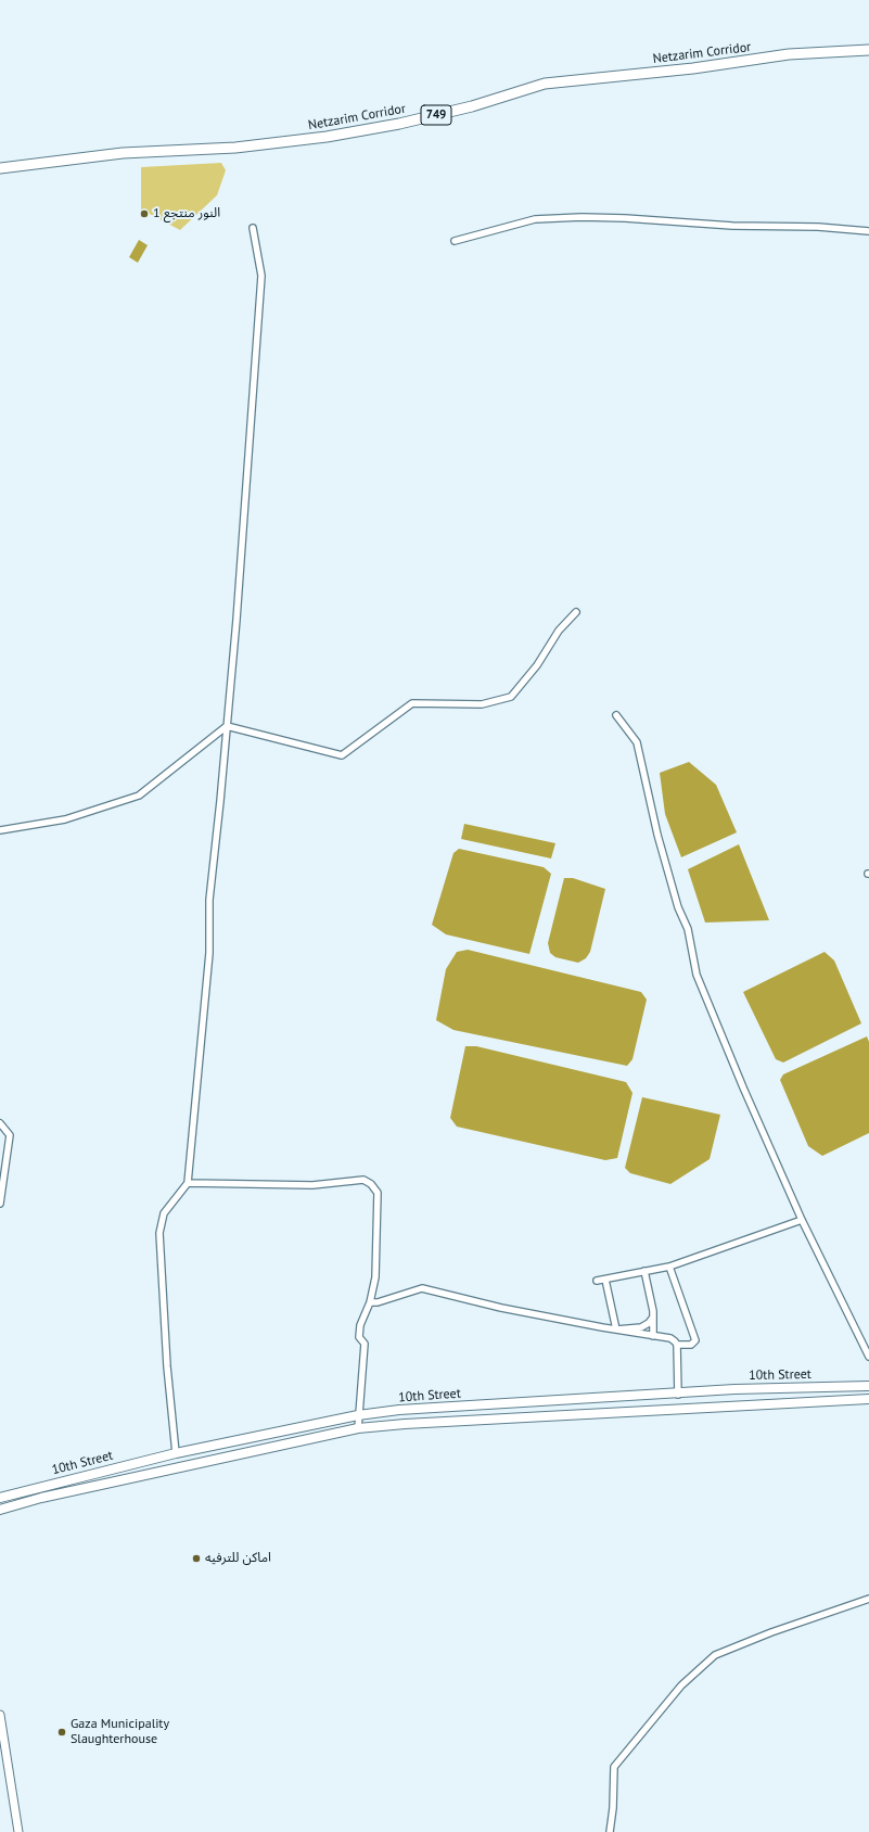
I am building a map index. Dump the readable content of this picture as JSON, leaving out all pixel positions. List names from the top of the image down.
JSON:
{
  "streets": {
    "main road": ["Netzarim Corridor", "749", "10th Street"]
  },
  "places": ["1 النور منتجع", "اماكن للترفيه", "Gaza Municipality Slaughterhouse"]
}
